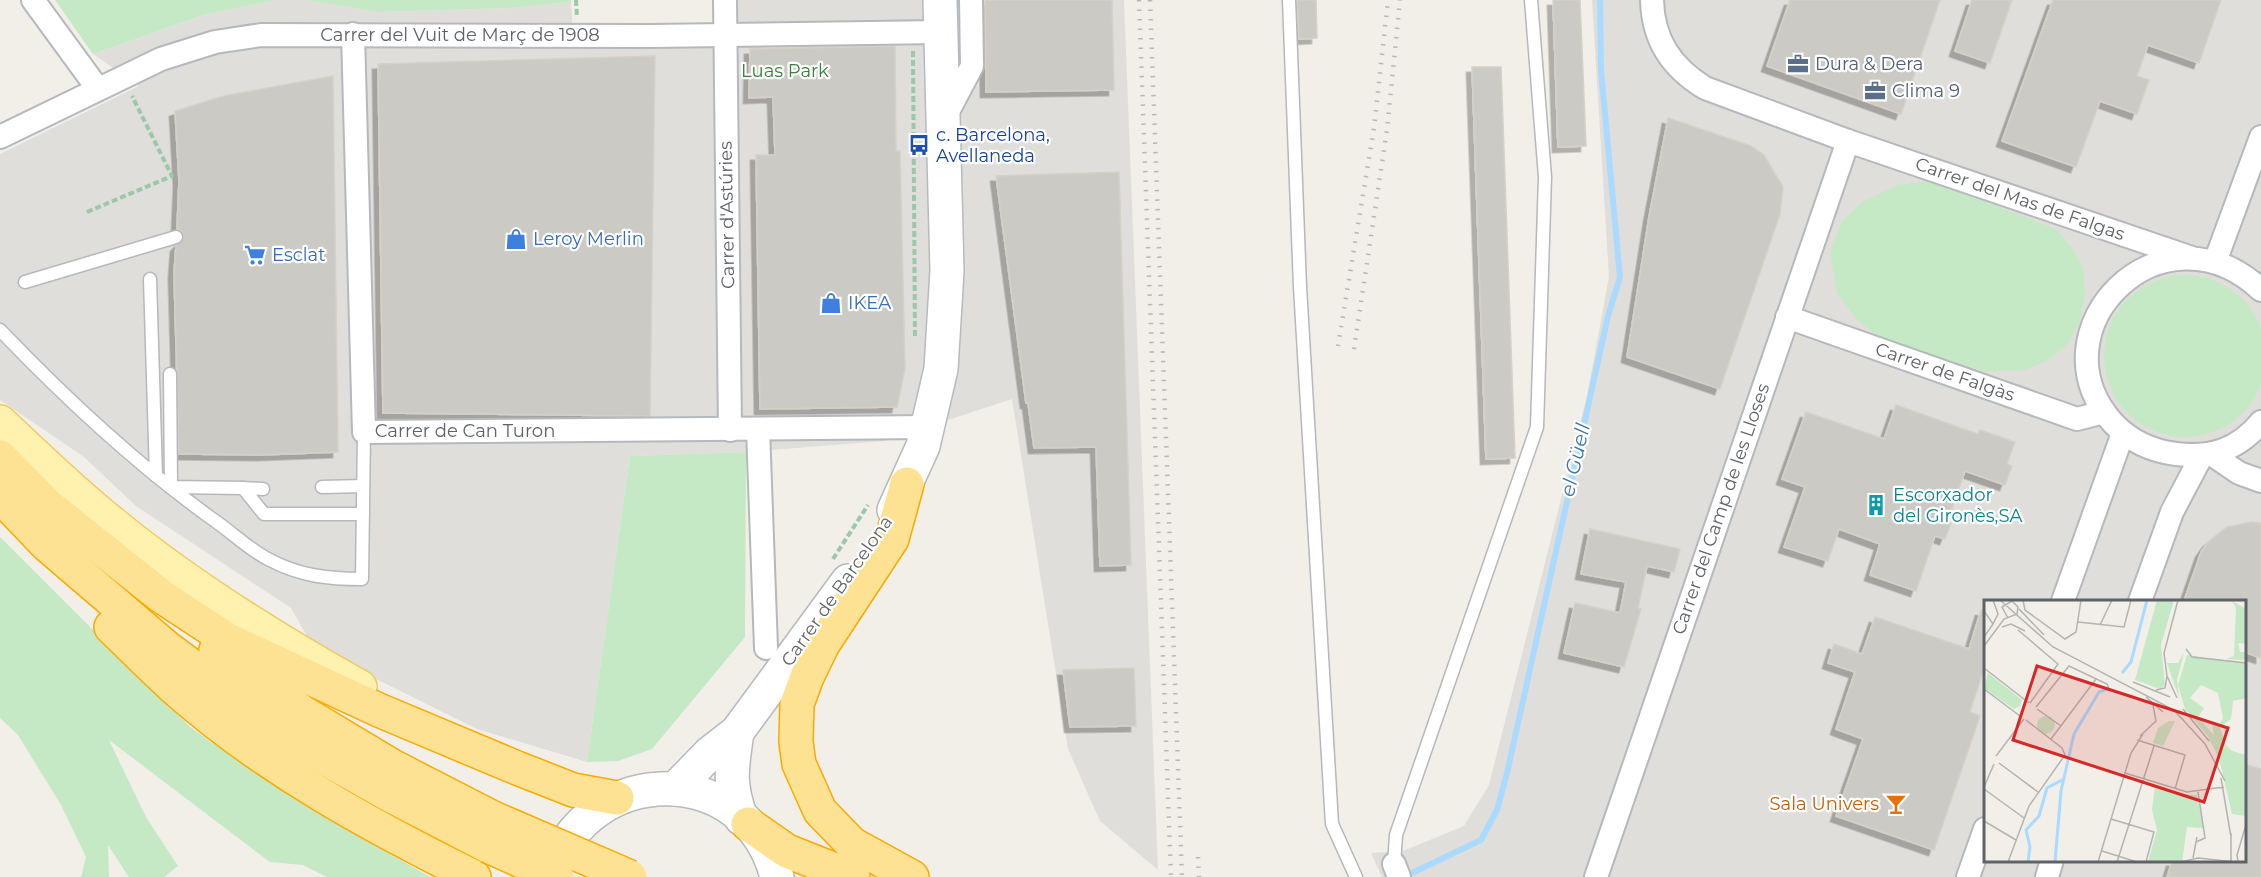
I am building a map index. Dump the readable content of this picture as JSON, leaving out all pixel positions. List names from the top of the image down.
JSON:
{
  "streets": {
    "main road": ["Carrer de Barcelona"],
    "street": [
      "Carrer del Vuit de Març de 1908",
      "Carrer del Mas de Falgas",
      "Carrer d'Astúries",
      "Carrer de Falgàs",
      "Carrer de Can Turon",
      "Carrer del Camp de les Lloses"
    ]
  },
  "crossings": [
    ["Carrer del Vuit de Març de 1908", "Carrer d'Astúries"],
    ["Carrer del Vuit de Març de 1908", "Carrer de Can Turon"],
    ["Carrer del Vuit de Març de 1908", "Carrer de Barcelona"],
    ["Carrer del Mas de Falgas", "Carrer del Camp de les Lloses"],
    ["Carrer d'Astúries", "Carrer de Can Turon"],
    ["Carrer de Falgàs", "Carrer del Camp de les Lloses"],
    ["Carrer de Can Turon", "Carrer de Barcelona"]
  ],
  "water": ["el Güell"],
  "parks": ["Luas Park"],
  "places": {
    "office": ["Dura & Dera", "Clima 9"],
    "bus stop": ["c. Barcelona, Avellaneda"],
    "shop": ["Leroy Merlin", "IKEA"],
    "supermarket": ["Esclat"],
    "building": ["Escorxador del Gironès,SA"],
    "bar": ["Sala Univers"]
  }
}
